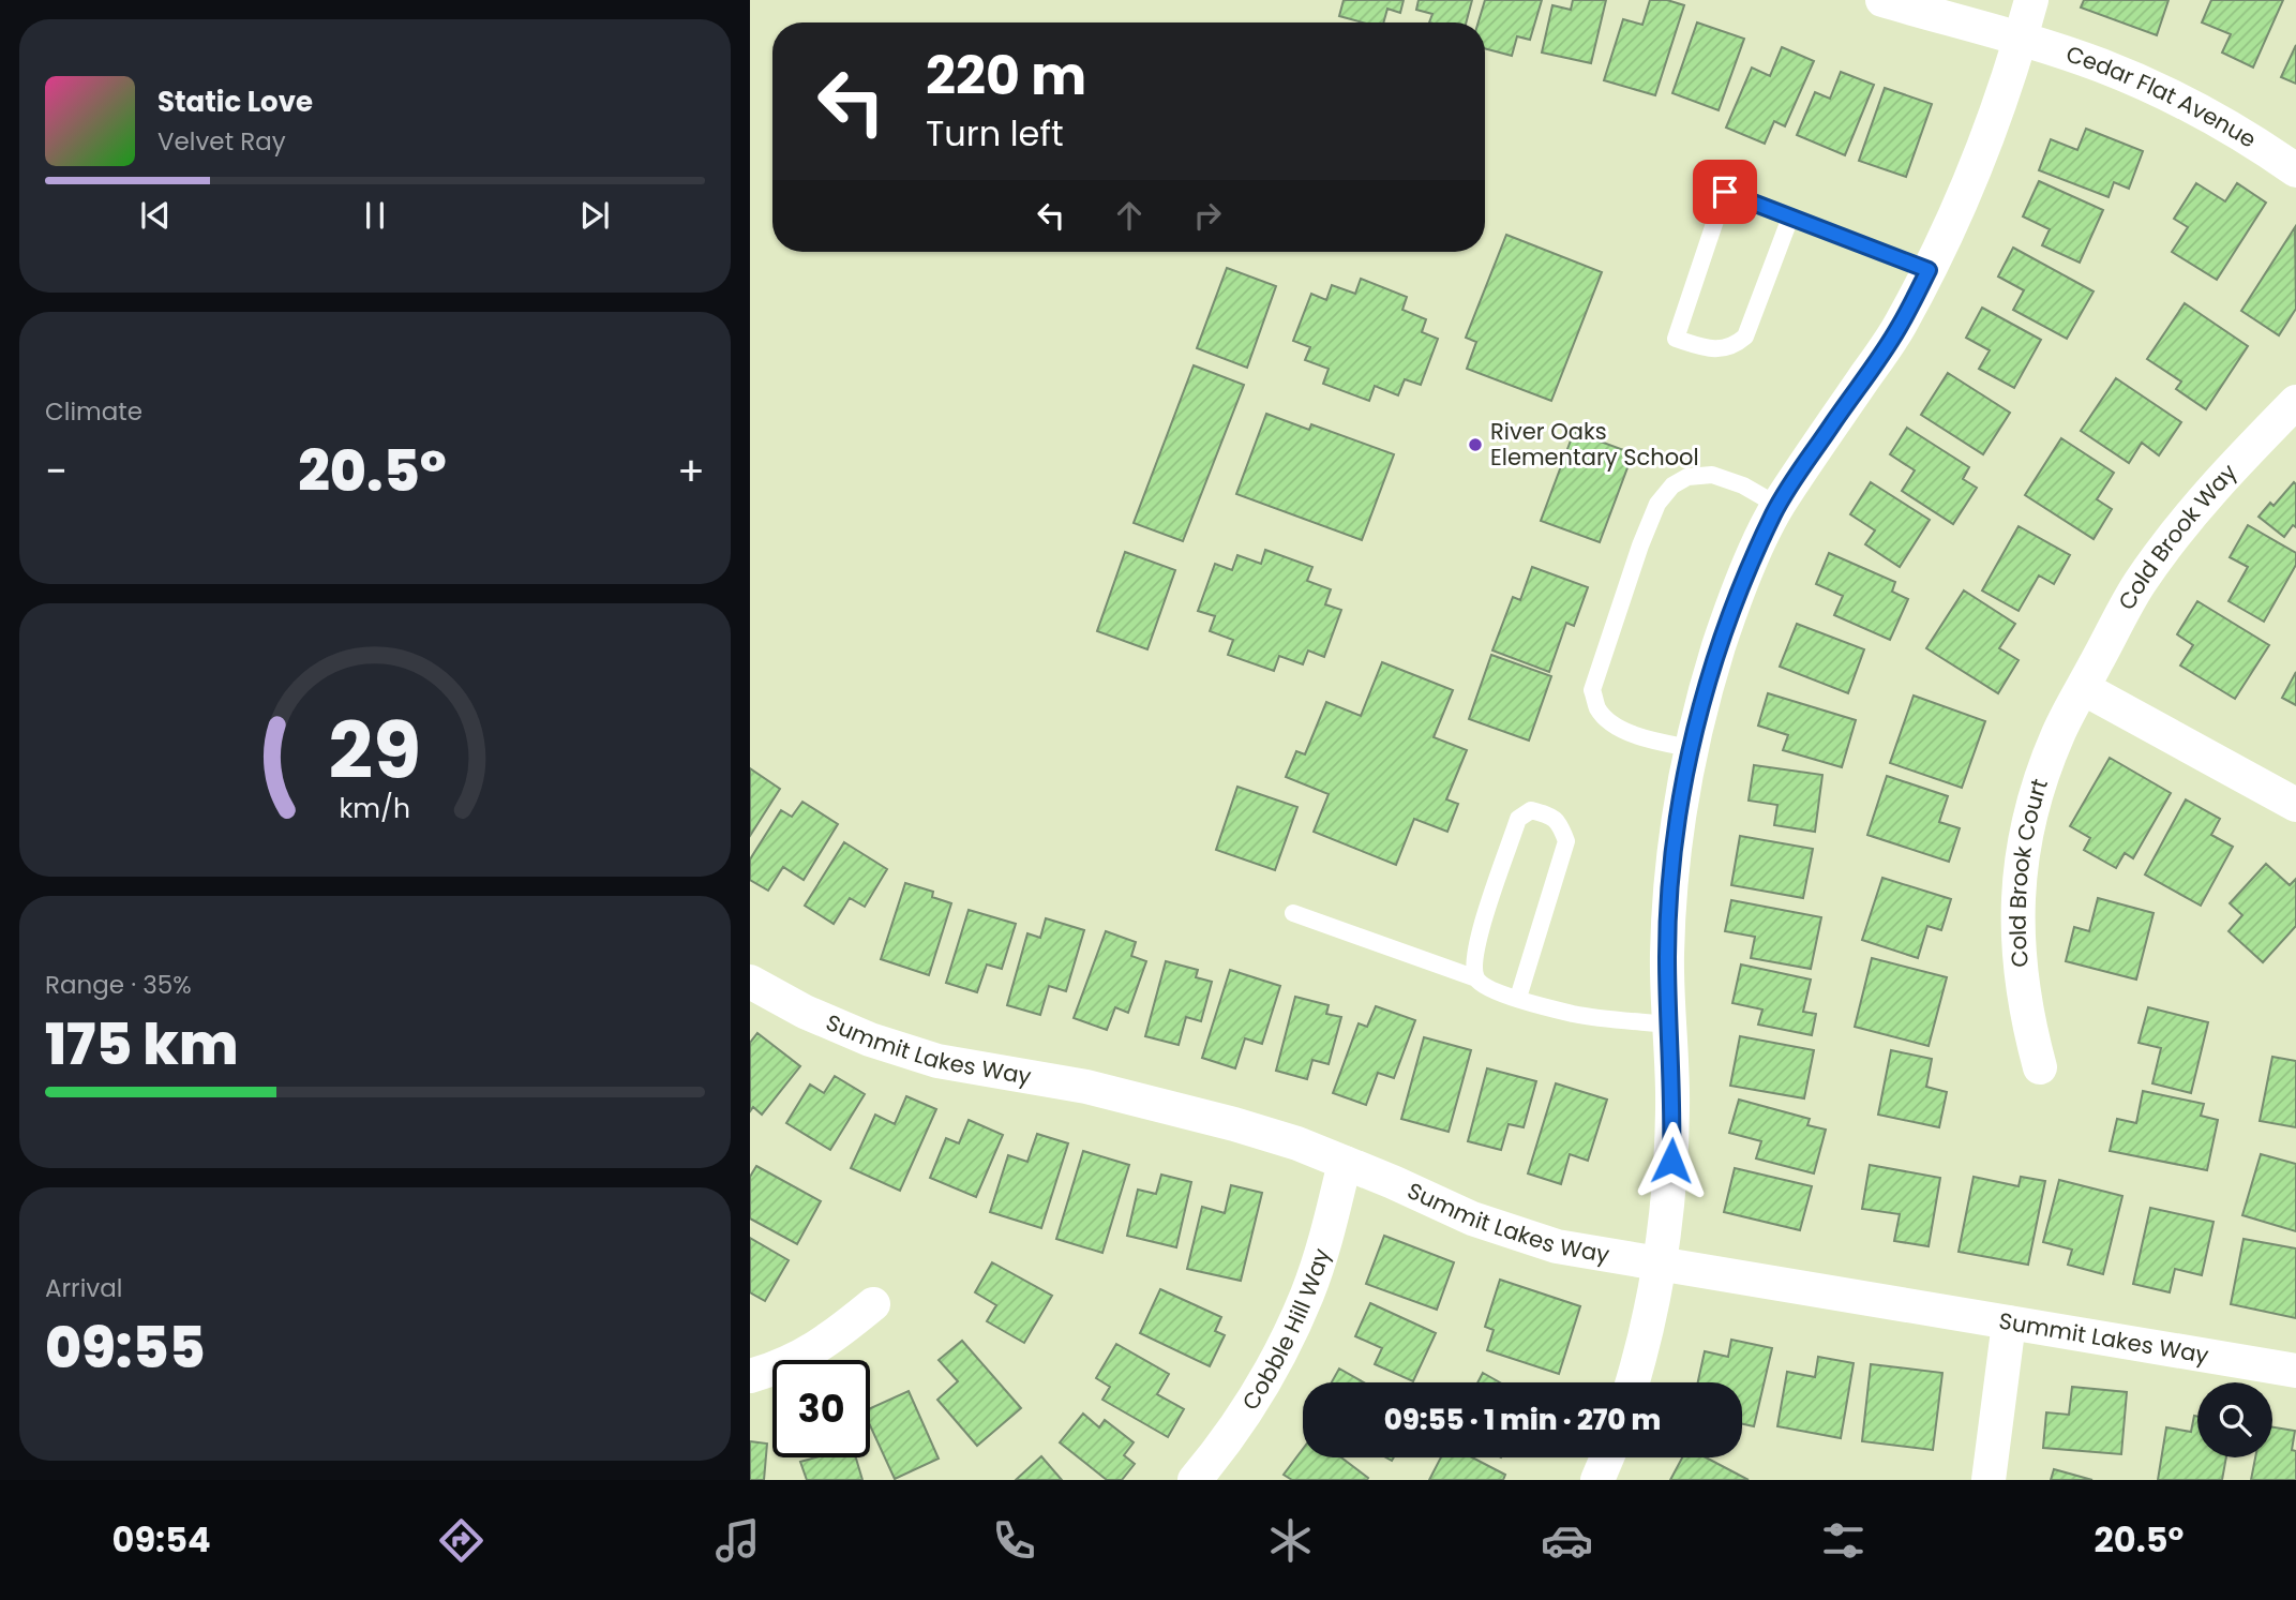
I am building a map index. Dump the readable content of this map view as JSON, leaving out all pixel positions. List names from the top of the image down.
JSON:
{
  "streets": {
    "street": [
      "Cedar Flat Avenue",
      "Cold Brook Way",
      "Cold Brook Court",
      "Summit Lakes Way",
      "Cobble Hill Way"
    ]
  },
  "crossings": [
    ["Cold Brook Way", "Cold Brook Court"],
    ["Summit Lakes Way", "Cobble Hill Way"]
  ],
  "places": ["River Oaks Elementary School"],
  "page": {
    "turn": ["220 m", "Turn left"],
    "song": ["Static Love", "Velvet Ray"],
    "tile": [
      "Climate",
      ["Range · 35%", "175 km"],
      ["Arrival", "09:55"]
    ],
    "heat": ["−", "20.5°", "+"],
    "limit": "30",
    "trip": "09:55 · 1 min · 270 m",
    "tabs": ["09:54", "20.5°"],
    "gauge": ["29", "km/h"]
  }
}
